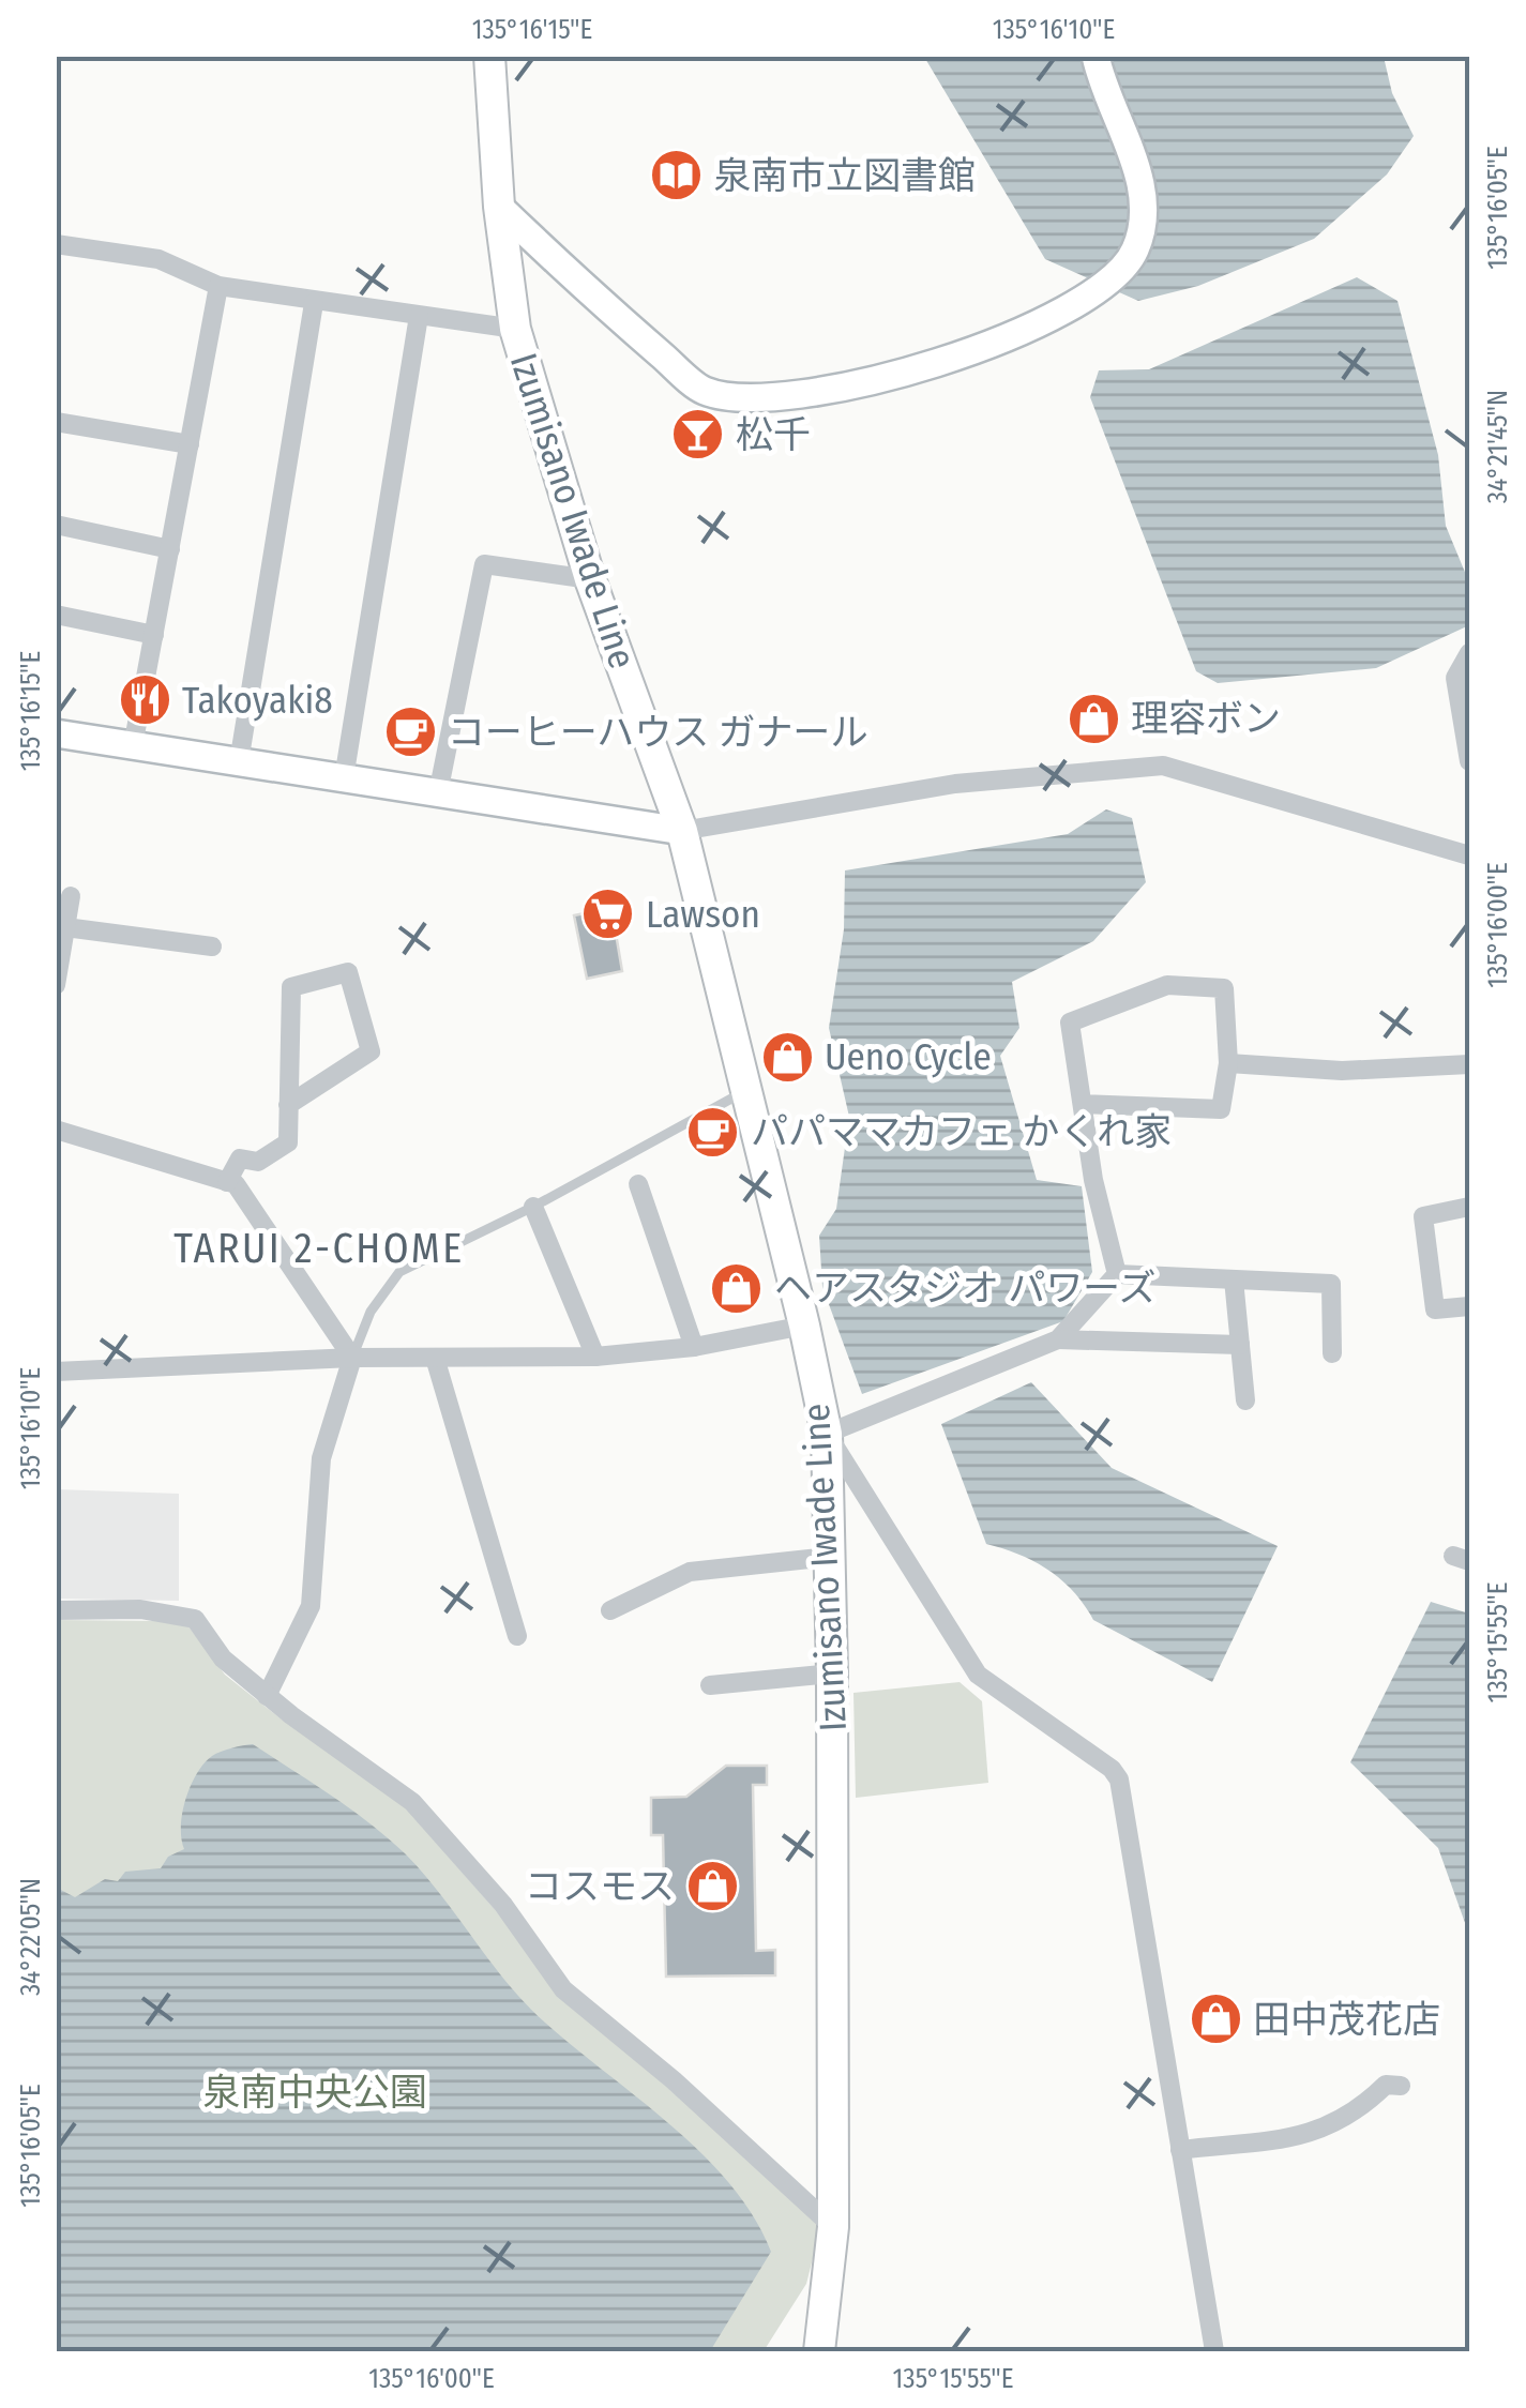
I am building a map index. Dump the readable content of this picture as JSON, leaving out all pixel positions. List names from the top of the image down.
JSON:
{
  "streets": {
    "main road": ["Izumisano Iwade Line"]
  },
  "districts": ["TARUI 2-CHOME"],
  "parks": ["泉南中央公園"],
  "places": {
    "library": ["泉南市立図書館"],
    "bar": ["松千"],
    "restaurant": ["Takoyaki8"],
    "shop": [
      "理容ボン",
      "Ueno Cycle",
      "ヘアスタジオ パワーズ",
      "コスモス",
      "田中茂花店"
    ],
    "cafe": ["コーヒーハウス ガナール", "パパママカフェ かくれ家"],
    "supermarket": ["Lawson"]
  },
  "coordinates": [
    "135°16'15\"E",
    "135°16'10\"E",
    "135°16'05\"E",
    "34°21'45\"N",
    "135°16'00\"E",
    "135°15'55\"E",
    "34°22'05\"N"
  ]
}
